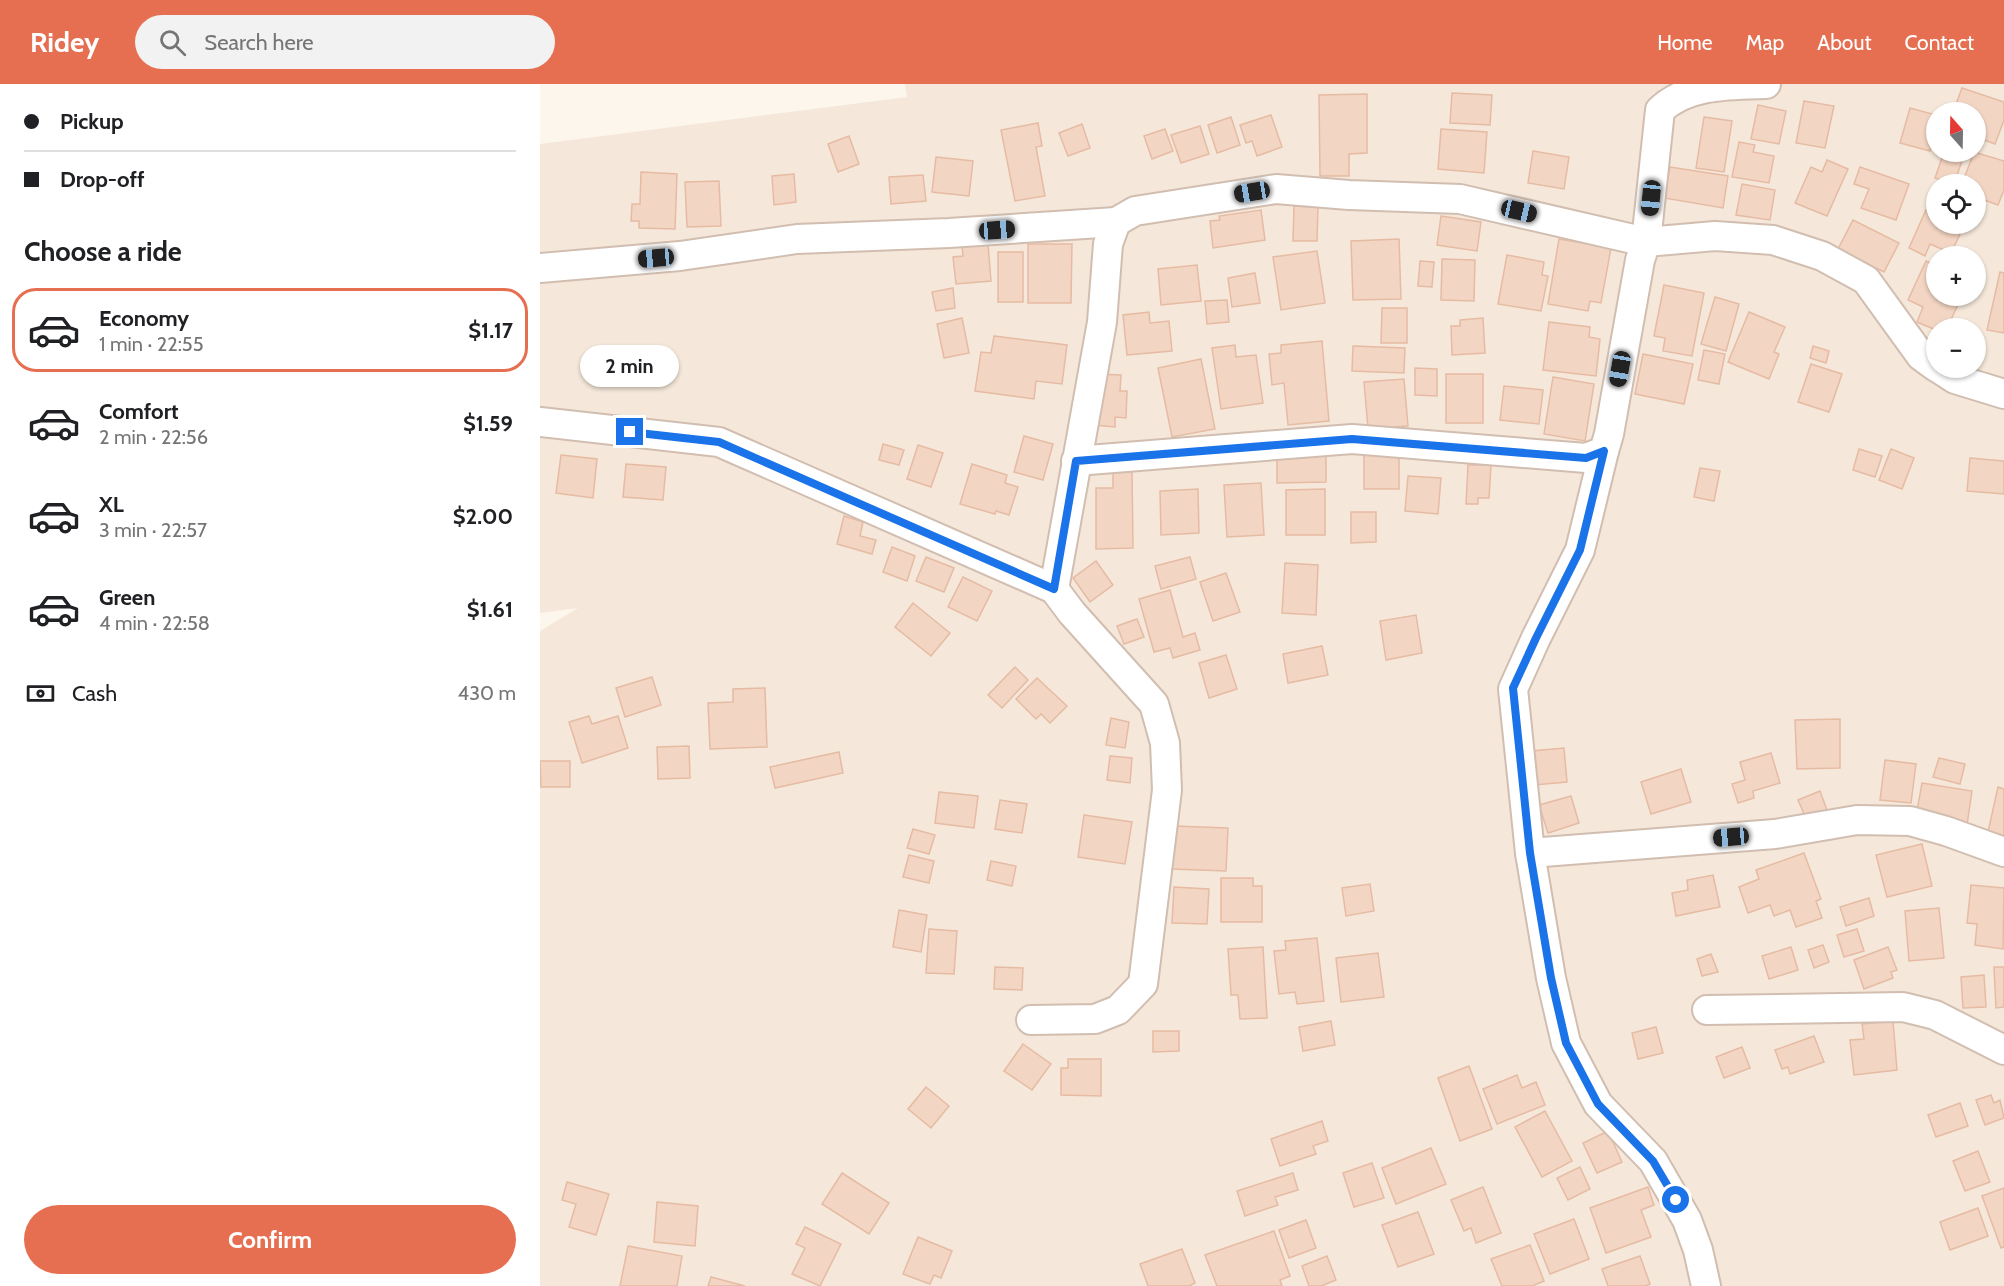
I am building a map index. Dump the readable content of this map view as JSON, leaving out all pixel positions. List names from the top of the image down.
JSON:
{
  "north": "top",
  "page": {
    "header": "Ridey",
    "search": "Search here",
    "nav": [
      "Home",
      "Map",
      "About",
      "Contact"
    ],
    "banner": ["Pickup", "Drop-off"],
    "map_buttons": ["+", "−"],
    "heading": "Choose a ride",
    "list": [
      {
        "name": "Economy",
        "note": "1 min · 22:55",
        "value": "$1.17"
      },
      {
        "name": "Comfort",
        "note": "2 min · 22:56",
        "value": "$1.59"
      },
      {
        "name": "XL",
        "note": "3 min · 22:57",
        "value": "$2.00"
      },
      {
        "name": "Green",
        "note": "4 min · 22:58",
        "value": "$1.61"
      }
    ],
    "bubble": "2 min",
    "pay": ["Cash", "430 m"],
    "buttons": "Confirm"
  }
}
